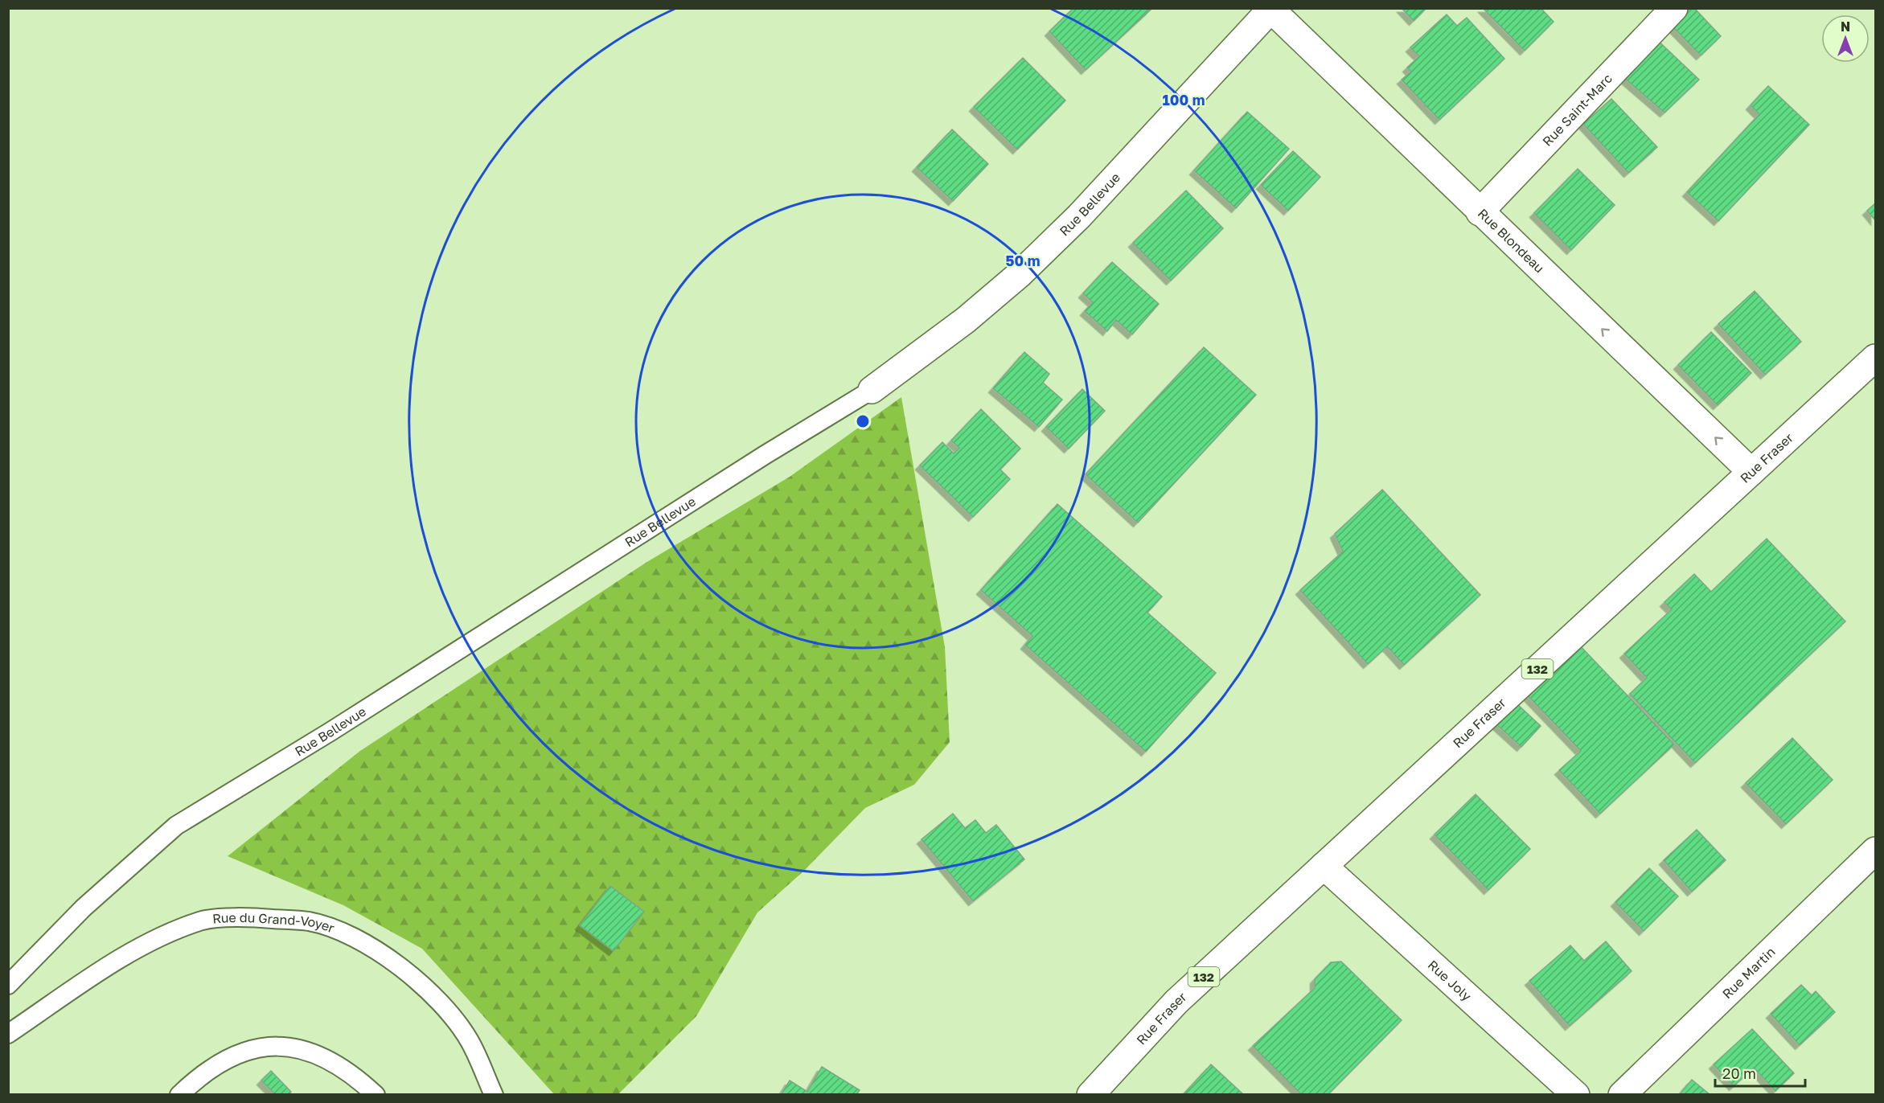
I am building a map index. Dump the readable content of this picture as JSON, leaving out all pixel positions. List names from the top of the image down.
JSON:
{
  "streets": {
    "street": [
      "Rue Saint-Marc",
      "Rue Bellevue",
      "Rue Blondeau",
      "Rue Fraser",
      "132",
      "Rue Martin",
      "Rue Joly"
    ],
    "lane": ["Rue du Grand-Voyer"]
  },
  "crossings": [
    ["Rue Saint-Marc", "Rue Blondeau"],
    ["Rue Bellevue", "Rue Blondeau"],
    ["Rue Blondeau", "Rue Fraser"],
    ["Rue Fraser", "Rue Joly"]
  ],
  "one_way": ["Rue Blondeau"],
  "scale_bar": "20 m",
  "north": "top",
  "rings": ["100 m", "50 m"]
}
